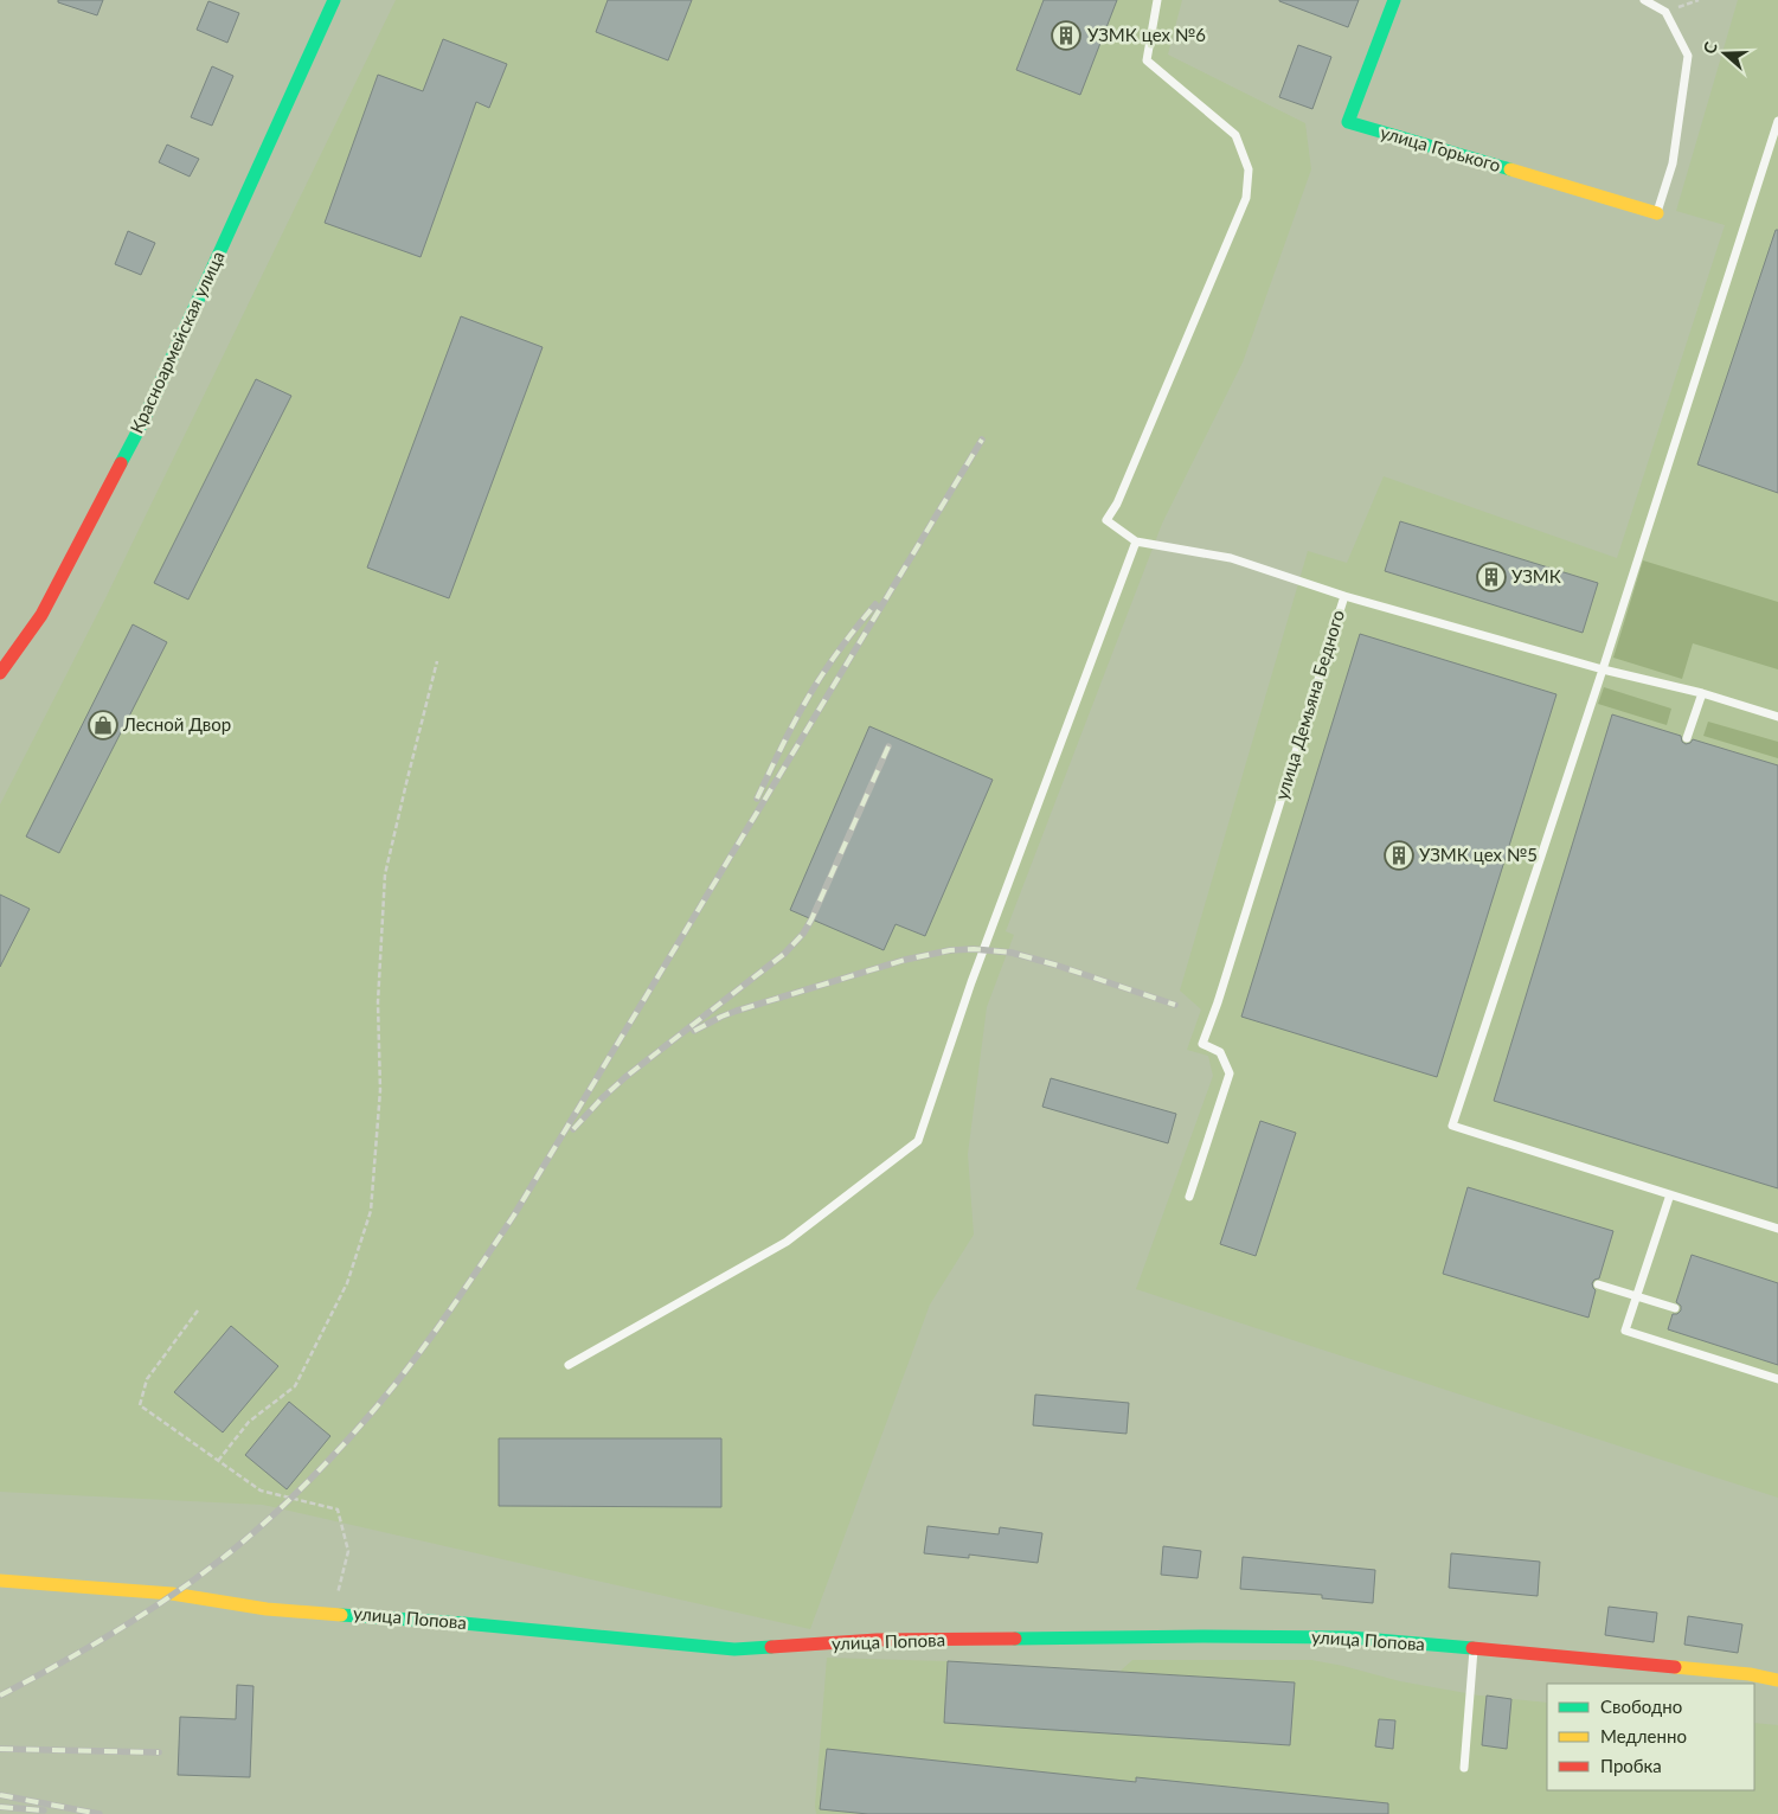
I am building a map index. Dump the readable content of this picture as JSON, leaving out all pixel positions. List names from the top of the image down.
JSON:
{
  "streets": {
    "street": ["улица Горького", "Красноармейская улица", "улица Попова"],
    "lane": ["улица Демьяна Бедного"]
  },
  "places": {
    "building": ["УЗМК цех №6", "УЗМК", "УЗМК цех №5"],
    "shop": ["Лесной Двор"]
  },
  "legend": ["Свободно", "Медленно", "Пробка"],
  "north": "left"
}
